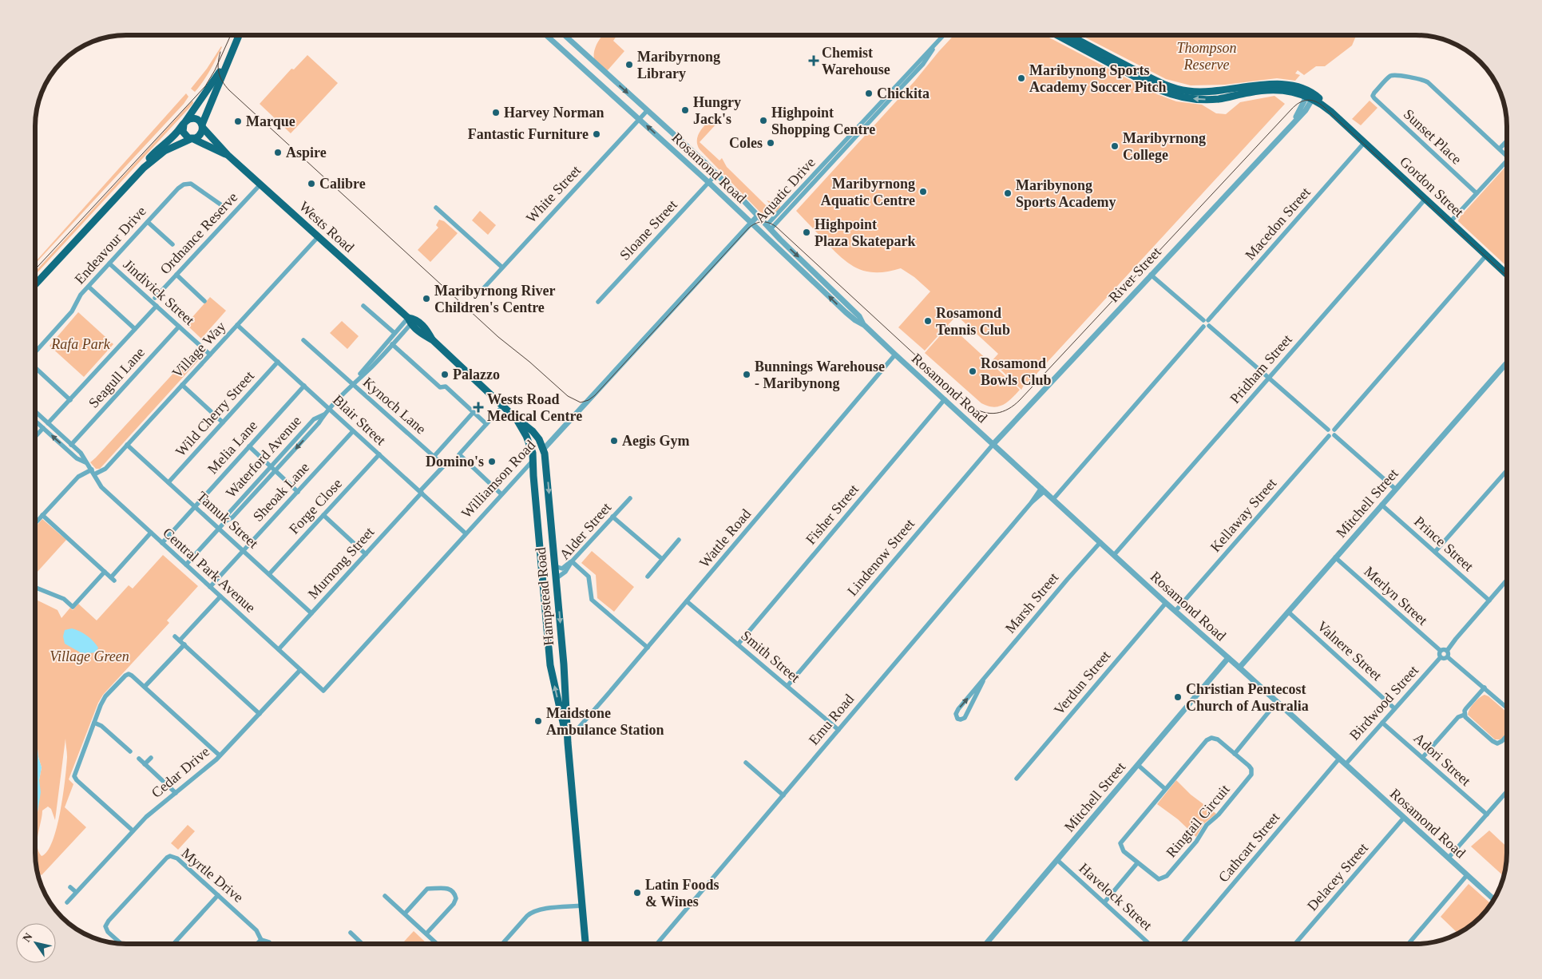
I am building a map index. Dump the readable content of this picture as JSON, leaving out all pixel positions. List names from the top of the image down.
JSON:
{
  "streets": {
    "main road": [
      "Gordon Street",
      "Wests Road",
      "Williamson Road",
      "Hampstead Road"
    ],
    "street": [
      "Sunset Place",
      "Rosamond Road",
      "Aquatic Drive",
      "White Street",
      "Macedon Street",
      "Sloane Street",
      "Ordnance Reserve",
      "Endeavour Drive",
      "River Street",
      "Jindivick Street",
      "Village Way",
      "Pridham Street",
      "Seagull Lane",
      "Kynoch Lane",
      "Wild Cherry Street",
      "Blair Street",
      "Melia Lane",
      "Waterford Avenue",
      "Sheoak Lane",
      "Mitchell Street",
      "Forge Close",
      "Fisher Street",
      "Kellaway Street",
      "Tamuk Street",
      "Alder Street",
      "Wattle Road",
      "Prince Street",
      "Lindenow Street",
      "Murnong Street",
      "Central Park Avenue",
      "Merlyn Street",
      "Marsh Street",
      "Valnere Street",
      "Smith Street",
      "Verdun Street",
      "Birdwood Street",
      "Emu Road",
      "Adori Street",
      "Cedar Drive",
      "Ringtail Circuit",
      "Cathcart Street",
      "Myrtle Drive",
      "Delacey Street",
      "Havelock Street"
    ]
  },
  "crossings": [
    ["Rosamond Road", "Aquatic Drive"],
    ["Rosamond Road", "White Street"],
    ["Rosamond Road", "Sloane Street"],
    ["Rosamond Road", "River Street"],
    ["Rosamond Road", "Pridham Street"],
    ["Rosamond Road", "Williamson Road"],
    ["Rosamond Road", "Mitchell Street"],
    ["Rosamond Road", "Fisher Street"],
    ["Rosamond Road", "Kellaway Street"],
    ["Rosamond Road", "Wattle Road"],
    ["Rosamond Road", "Lindenow Street"],
    ["Rosamond Road", "Marsh Street"],
    ["Rosamond Road", "Verdun Street"],
    ["Rosamond Road", "Birdwood Street"],
    ["Rosamond Road", "Emu Road"],
    ["Rosamond Road", "Cathcart Street"],
    ["Rosamond Road", "Delacey Street"],
    ["Gordon Street", "Macedon Street"],
    ["Gordon Street", "River Street"],
    ["Gordon Street", "Pridham Street"],
    ["Wests Road", "Ordnance Reserve"],
    ["Wests Road", "Village Way"],
    ["Wests Road", "Waterford Avenue"],
    ["Wests Road", "Williamson Road"],
    ["Wests Road", "Hampstead Road"],
    ["Endeavour Drive", "Jindivick Street"],
    ["River Street", "Lindenow Street"],
    ["Jindivick Street", "Village Way"],
    ["Jindivick Street", "Seagull Lane"],
    ["Village Way", "Blair Street"],
    ["Village Way", "Tamuk Street"],
    ["Village Way", "Central Park Avenue"],
    ["Seagull Lane", "Central Park Avenue"],
    ["Kynoch Lane", "Blair Street"],
    ["Kynoch Lane", "Waterford Avenue"],
    ["Kynoch Lane", "Murnong Street"],
    ["Wild Cherry Street", "Blair Street"],
    ["Wild Cherry Street", "Tamuk Street"],
    ["Blair Street", "Melia Lane"],
    ["Blair Street", "Waterford Avenue"],
    ["Blair Street", "Williamson Road"],
    ["Blair Street", "Sheoak Lane"],
    ["Blair Street", "Forge Close"],
    ["Blair Street", "Murnong Street"],
    ["Melia Lane", "Tamuk Street"],
    ["Melia Lane", "Central Park Avenue"],
    ["Waterford Avenue", "Tamuk Street"],
    ["Waterford Avenue", "Central Park Avenue"],
    ["Williamson Road", "Central Park Avenue"],
    ["Williamson Road", "Hampstead Road"],
    ["Sheoak Lane", "Tamuk Street"],
    ["Sheoak Lane", "Central Park Avenue"],
    ["Mitchell Street", "Prince Street"],
    ["Mitchell Street", "Merlyn Street"],
    ["Mitchell Street", "Valnere Street"],
    ["Mitchell Street", "Havelock Street"],
    ["Forge Close", "Tamuk Street"],
    ["Fisher Street", "Smith Street"],
    ["Tamuk Street", "Murnong Street"],
    ["Alder Street", "Hampstead Road"],
    ["Wattle Road", "Hampstead Road"],
    ["Wattle Road", "Smith Street"],
    ["Lindenow Street", "Smith Street"],
    ["Murnong Street", "Central Park Avenue"],
    ["Central Park Avenue", "Cedar Drive"],
    ["Merlyn Street", "Birdwood Street"],
    ["Valnere Street", "Birdwood Street"],
    ["Smith Street", "Emu Road"],
    ["Birdwood Street", "Adori Street"]
  ],
  "parks": ["Thompson Reserve", "Rafa Park", "Village Green"],
  "places": {
    "health": ["Chemist Warehouse", "Wests Road Medical Centre"],
    "other": [
      "Maribyrnong Library",
      "Maribynong Sports Academy Soccer Pitch",
      "Chickita",
      "Hungry Jack's",
      "Harvey Norman",
      "Highpoint Shopping Centre",
      "Marque",
      "Fantastic Furniture",
      "Coles",
      "Maribyrnong College",
      "Aspire",
      "Calibre",
      "Maribyrnong Aquatic Centre",
      "Maribynong Sports Academy",
      "Highpoint Plaza Skatepark",
      "Maribyrnong River Children's Centre",
      "Rosamond Tennis Club",
      "Rosamond Bowls Club",
      "Palazzo",
      "Bunnings Warehouse - Maribynong",
      "Aegis Gym",
      "Domino's",
      "Christian Pentecost Church of Australia",
      "Maidstone Ambulance Station",
      "Latin Foods & Wines"
    ]
  },
  "north": "top left"
}
